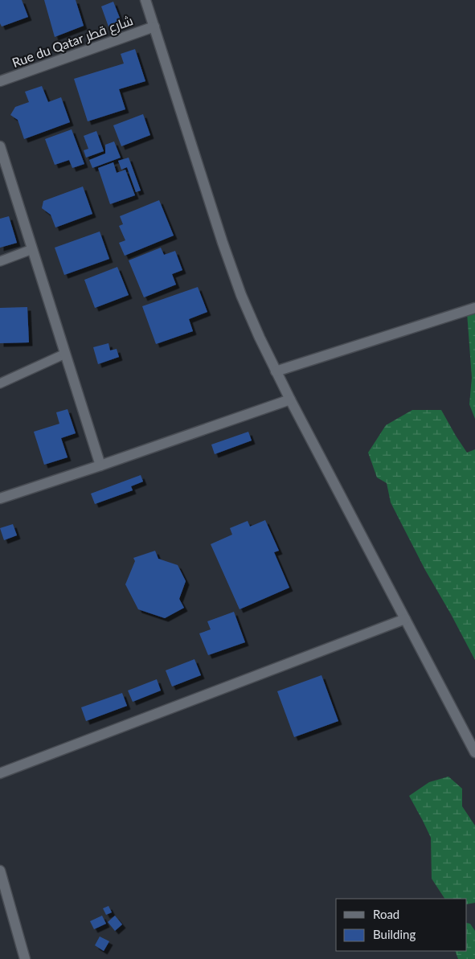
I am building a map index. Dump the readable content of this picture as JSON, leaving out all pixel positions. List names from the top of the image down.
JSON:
{
  "streets": {
    "street": ["Rue du Qatar شارع قطر"]
  },
  "legend": ["Road", "Building"]
}
